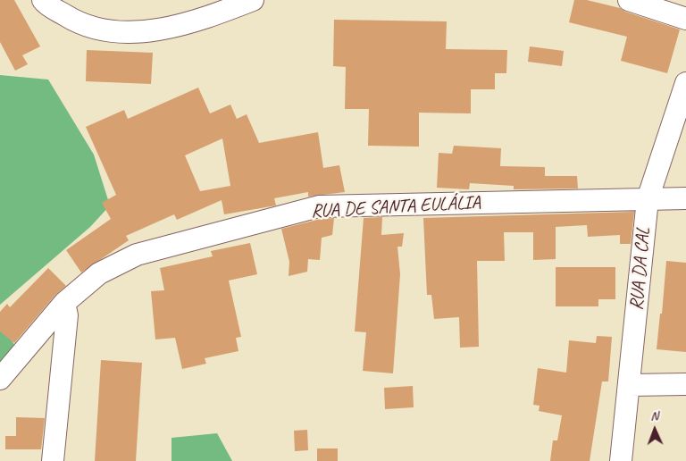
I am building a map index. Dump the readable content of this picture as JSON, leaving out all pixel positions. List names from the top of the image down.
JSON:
{
  "streets": {
    "street": ["RUA DE SANTA EULÁLIA", "RUA DA CAL"]
  },
  "crossings": [
    ["RUA DE SANTA EULÁLIA", "RUA DA CAL"]
  ],
  "north": "top"
}
